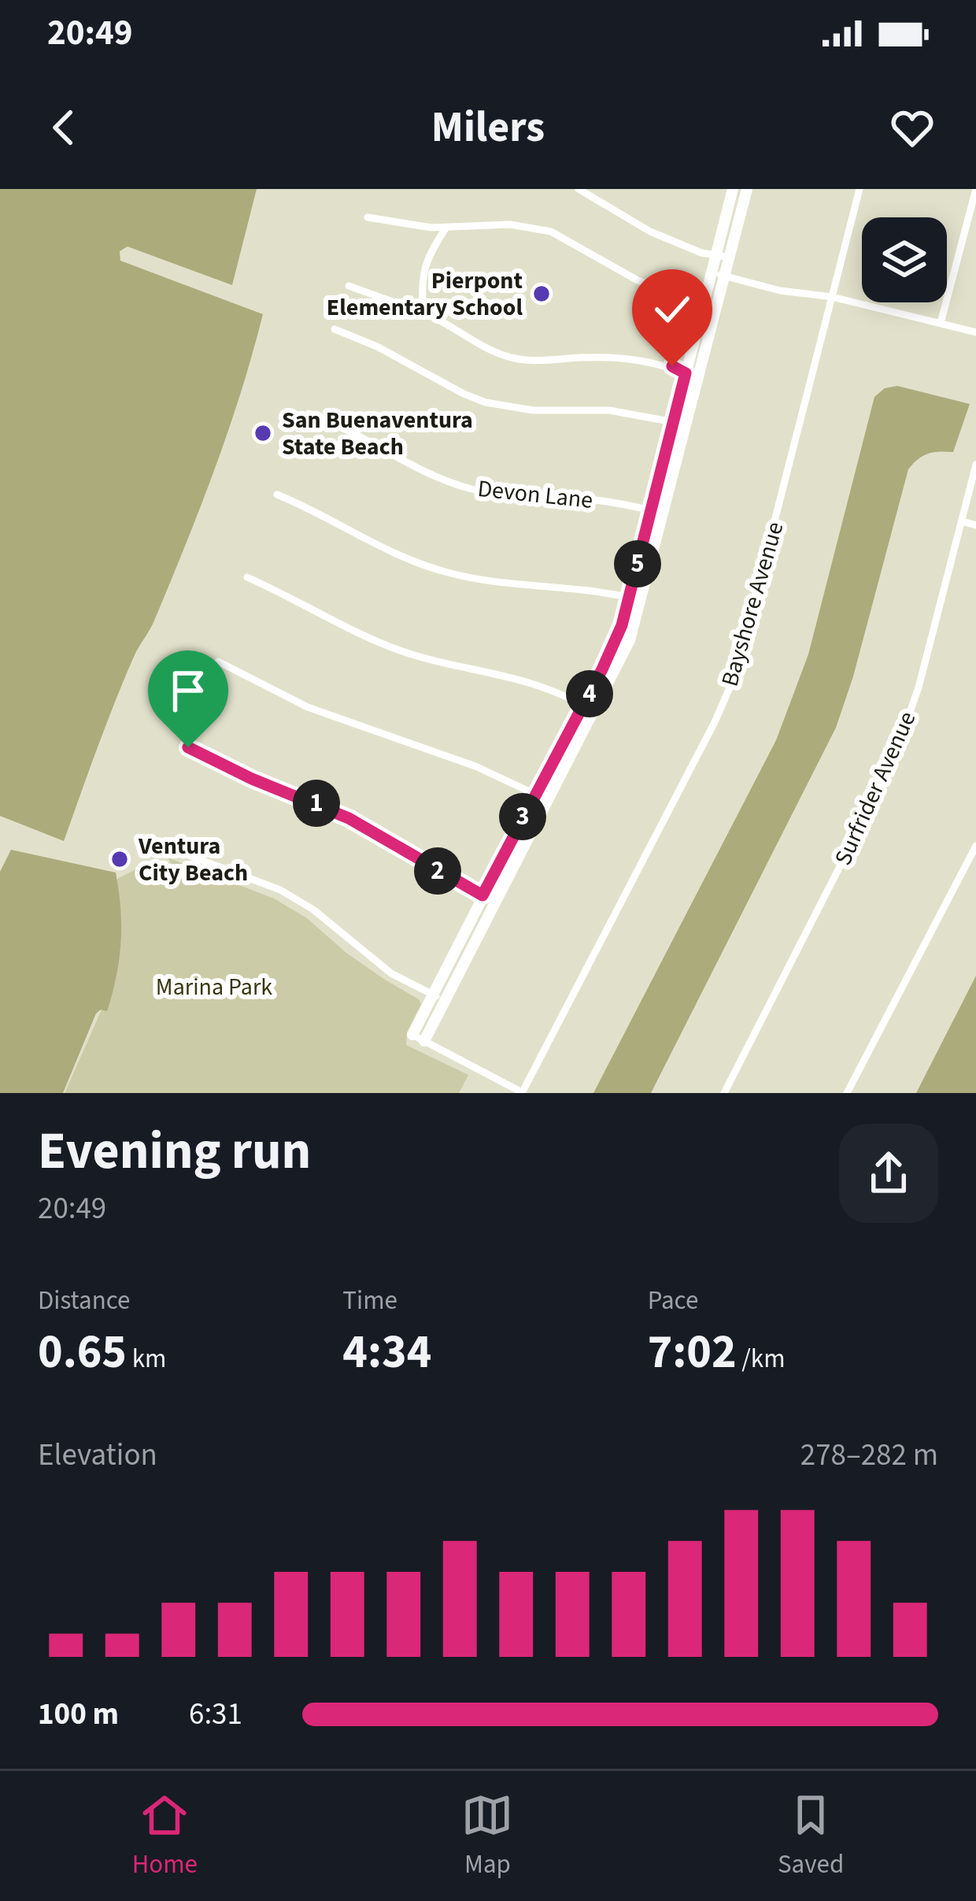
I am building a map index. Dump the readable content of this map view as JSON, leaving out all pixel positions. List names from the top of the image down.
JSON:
{
  "streets": {
    "street": ["Devon Lane", "Bayshore Avenue", "Surfrider Avenue"]
  },
  "parks": ["Marina Park"],
  "places": ["Pierpont Elementary School", "San Buenaventura State Beach", "Ventura City Beach"],
  "page": {
    "status": "20:49",
    "header": "Milers",
    "pins": [
      "5",
      "4",
      "1",
      "3",
      "2"
    ],
    "heading": ["Evening run", "20:49"],
    "stats": [
      ["Distance", "0.65 km"],
      ["Time", "4:34"],
      ["Pace", "7:02 /km"]
    ],
    "chart": ["Elevation", "278–282 m"],
    "list": [
      {
        "name": "100 m",
        "note": "6:31"
      }
    ],
    "tabs": ["Home", "Map", "Saved"]
  }
}
